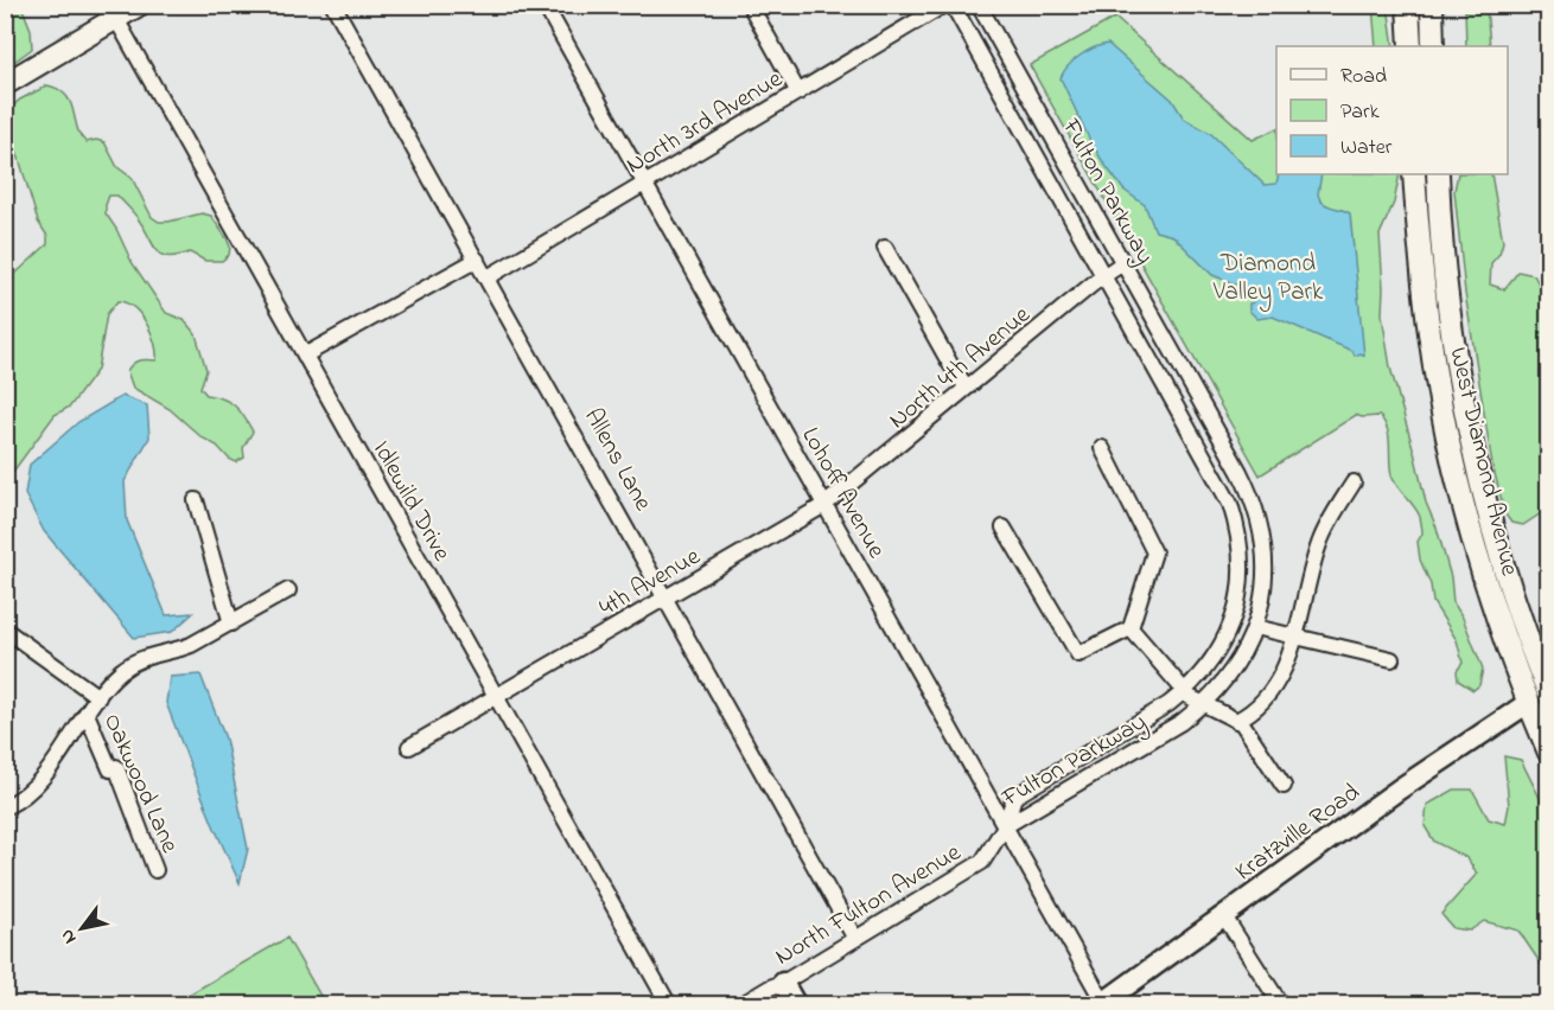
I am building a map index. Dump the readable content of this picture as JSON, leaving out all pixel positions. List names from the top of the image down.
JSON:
{
  "streets": {
    "main road": ["West Diamond Avenue", "Kratzville Road"],
    "street": [
      "North 3rd Avenue",
      "Fulton Parkway",
      "North 4th Avenue",
      "Allens Lane",
      "Lohoff Avenue",
      "Idlewild Drive",
      "4th Avenue",
      "Oakwood Lane",
      "North Fulton Avenue"
    ]
  },
  "crossings": [
    ["North 3rd Avenue", "Allens Lane"],
    ["North 3rd Avenue", "Lohoff Avenue"],
    ["Fulton Parkway", "North 4th Avenue"],
    ["Fulton Parkway", "Lohoff Avenue"],
    ["Fulton Parkway", "North Fulton Avenue"],
    ["North 4th Avenue", "Lohoff Avenue"],
    ["North 4th Avenue", "4th Avenue"],
    ["Allens Lane", "4th Avenue"],
    ["Allens Lane", "North Fulton Avenue"],
    ["West Diamond Avenue", "Kratzville Road"],
    ["Lohoff Avenue", "4th Avenue"],
    ["Lohoff Avenue", "Kratzville Road"],
    ["Lohoff Avenue", "North Fulton Avenue"],
    ["Idlewild Drive", "4th Avenue"]
  ],
  "parks": ["Diamond Valley Park"],
  "legend": ["Road", "Park", "Water"],
  "north": "bottom left"
}
